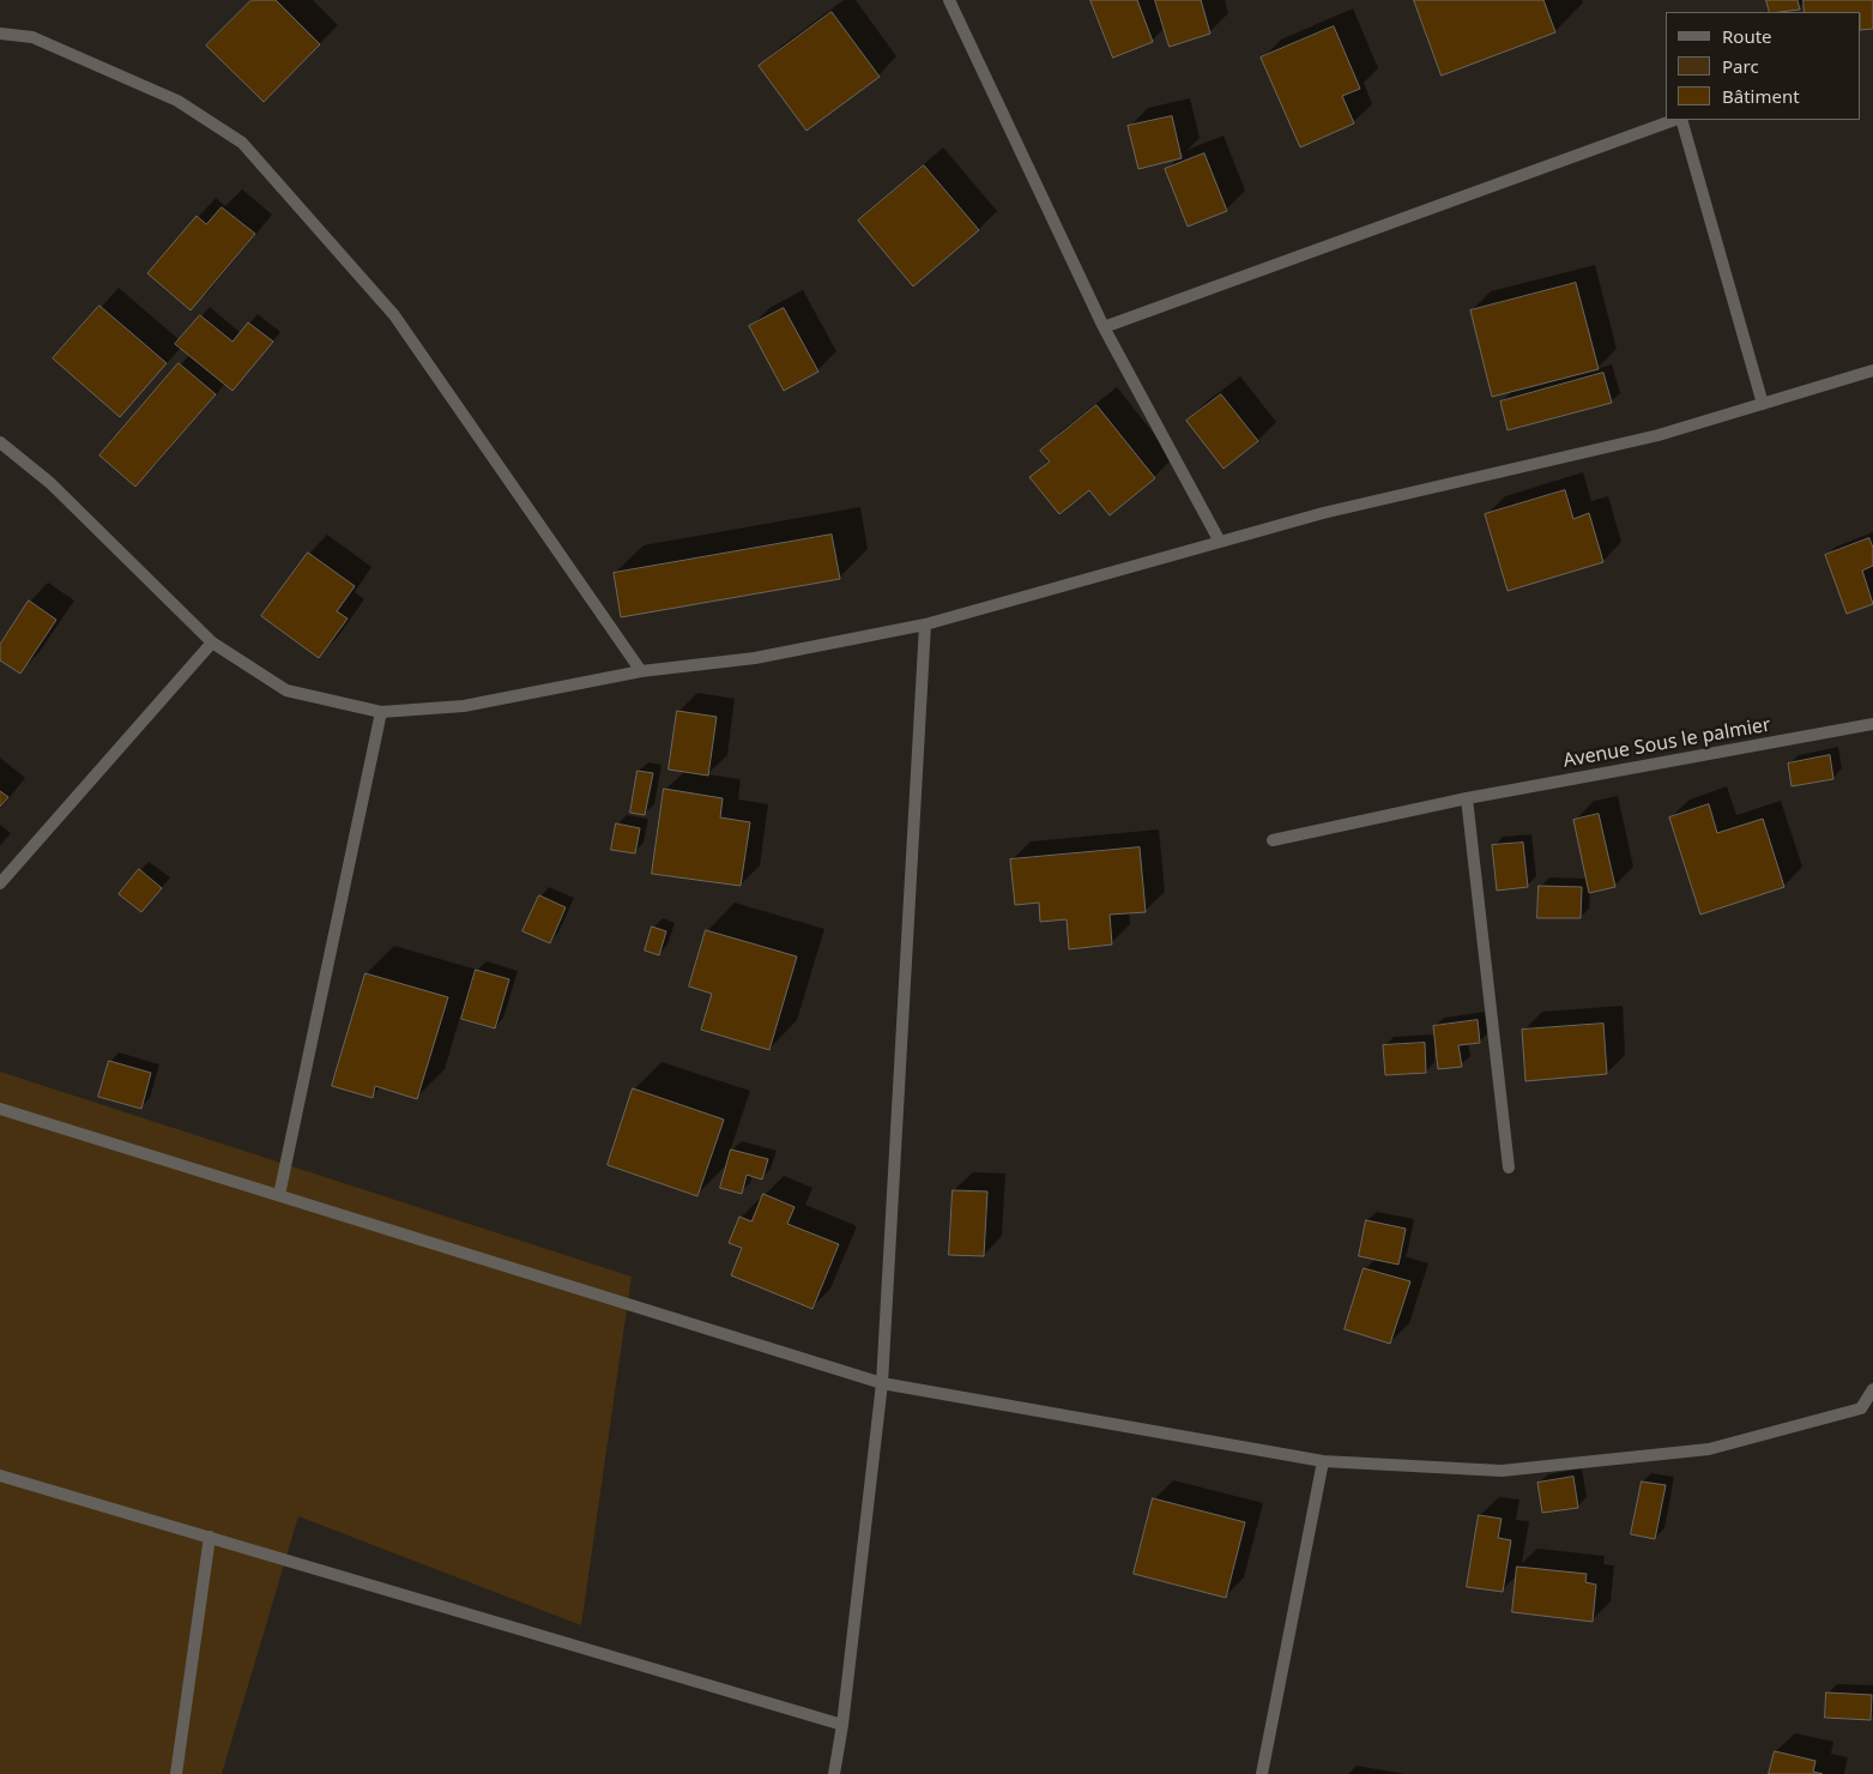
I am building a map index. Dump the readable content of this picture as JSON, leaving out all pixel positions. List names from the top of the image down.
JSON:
{
  "streets": {
    "street": ["Avenue Sous le palmier"]
  },
  "legend": ["Route", "Parc", "Bâtiment"]
}
